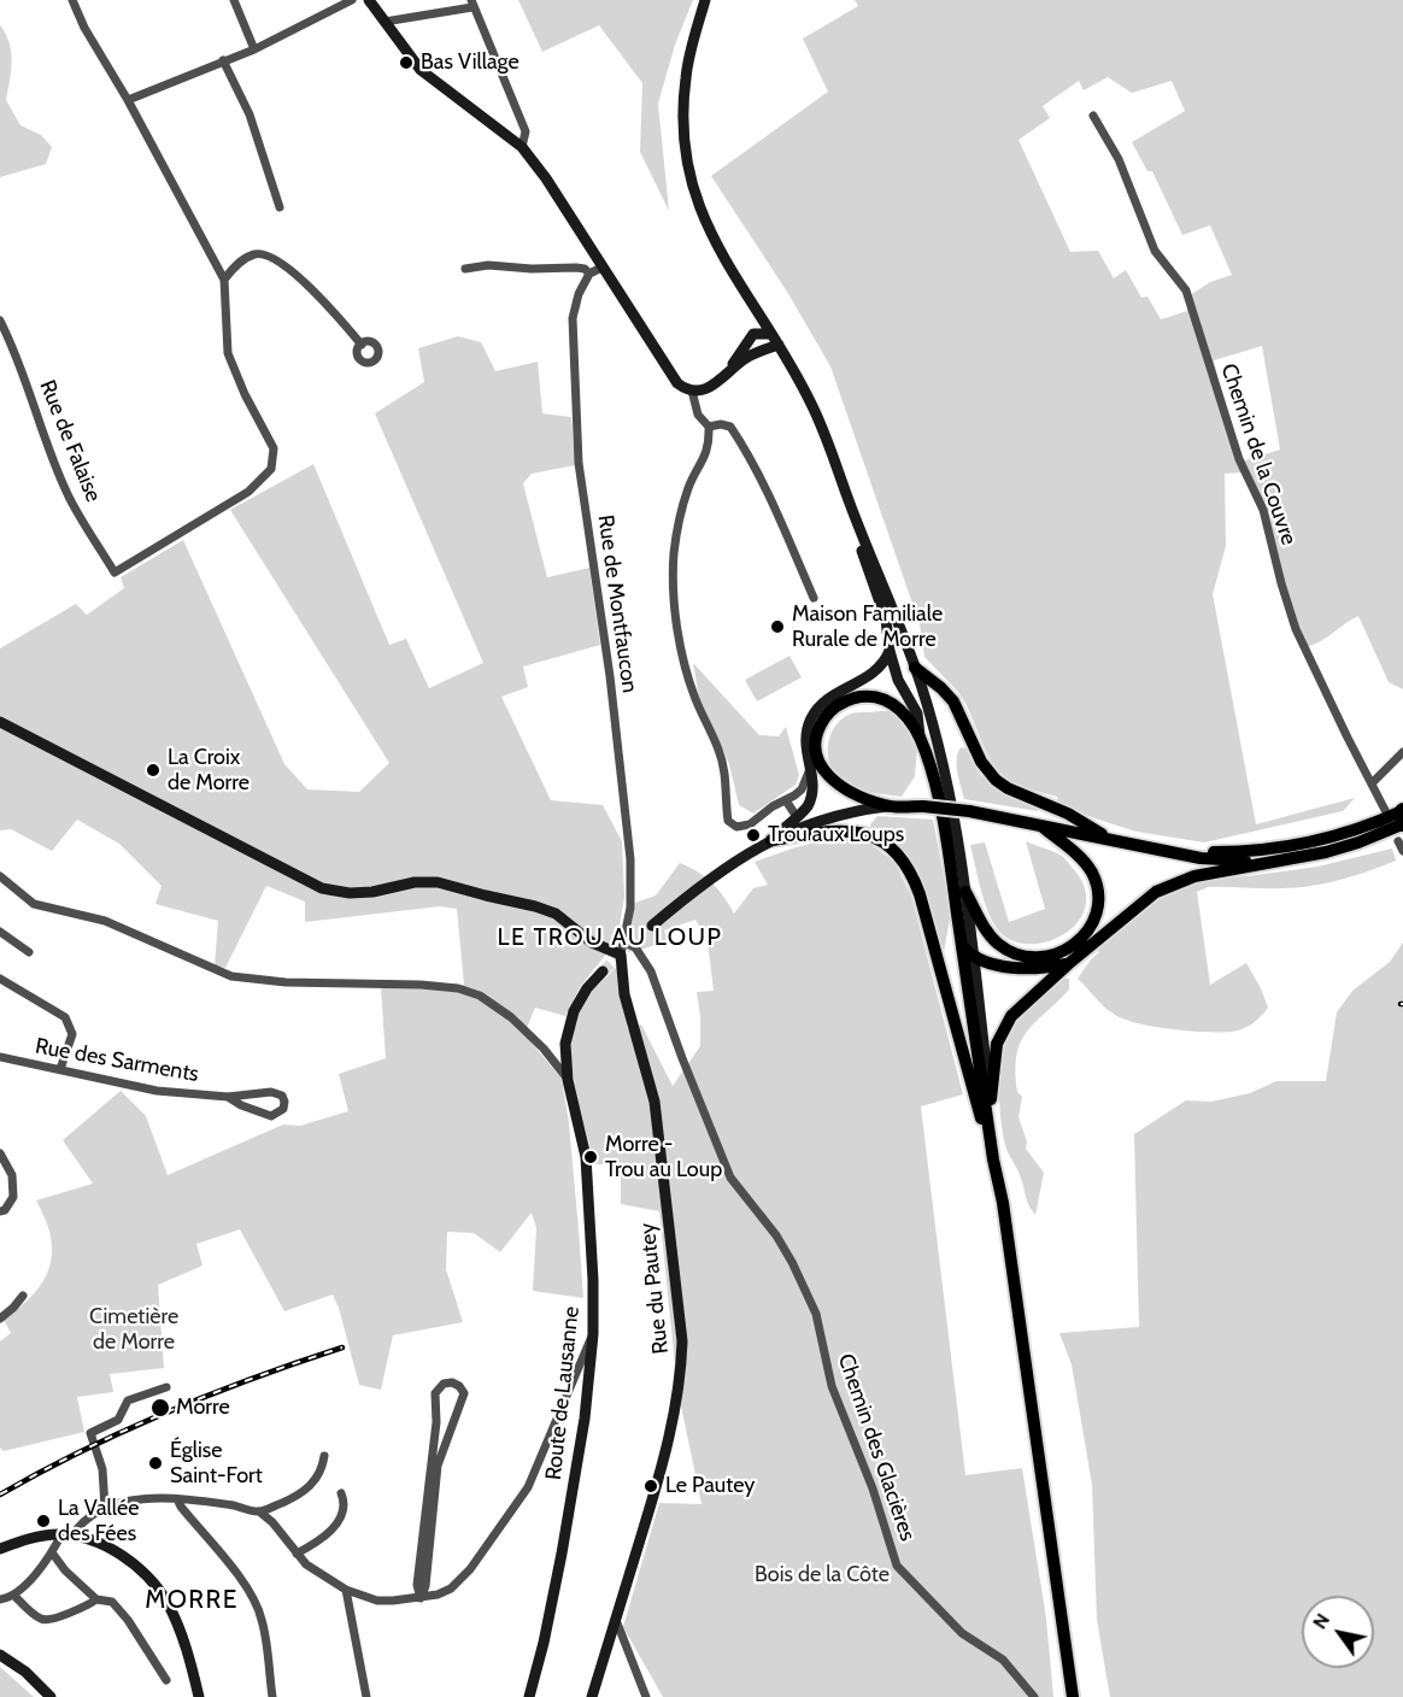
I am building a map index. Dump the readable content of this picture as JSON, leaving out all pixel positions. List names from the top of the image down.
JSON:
{
  "streets": {
    "main road": ["Rue du Pautey", "Route de Lausanne"],
    "street": [
      "Rue de Falaise",
      "Chemin de la Couvre",
      "Rue de Montfaucon",
      "Rue des Sarments",
      "Chemin des Glacières"
    ]
  },
  "crossings": [
    ["Rue de Montfaucon", "Rue du Pautey"],
    ["Rue de Montfaucon", "Chemin des Glacières"]
  ],
  "districts": ["LE TROU AU LOUP", "MORRE"],
  "parks": ["Cimetière de Morre", "Bois de la Côte"],
  "places": [
    "Bas Village",
    "Maison Familiale Rurale de Morre",
    "La Croix de Morre",
    "Trou aux Loups",
    "Morre - Trou au Loup",
    "Morre",
    "Église Saint-Fort",
    "Le Pautey",
    "La Vallée des Fées"
  ],
  "north": "top left"
}
